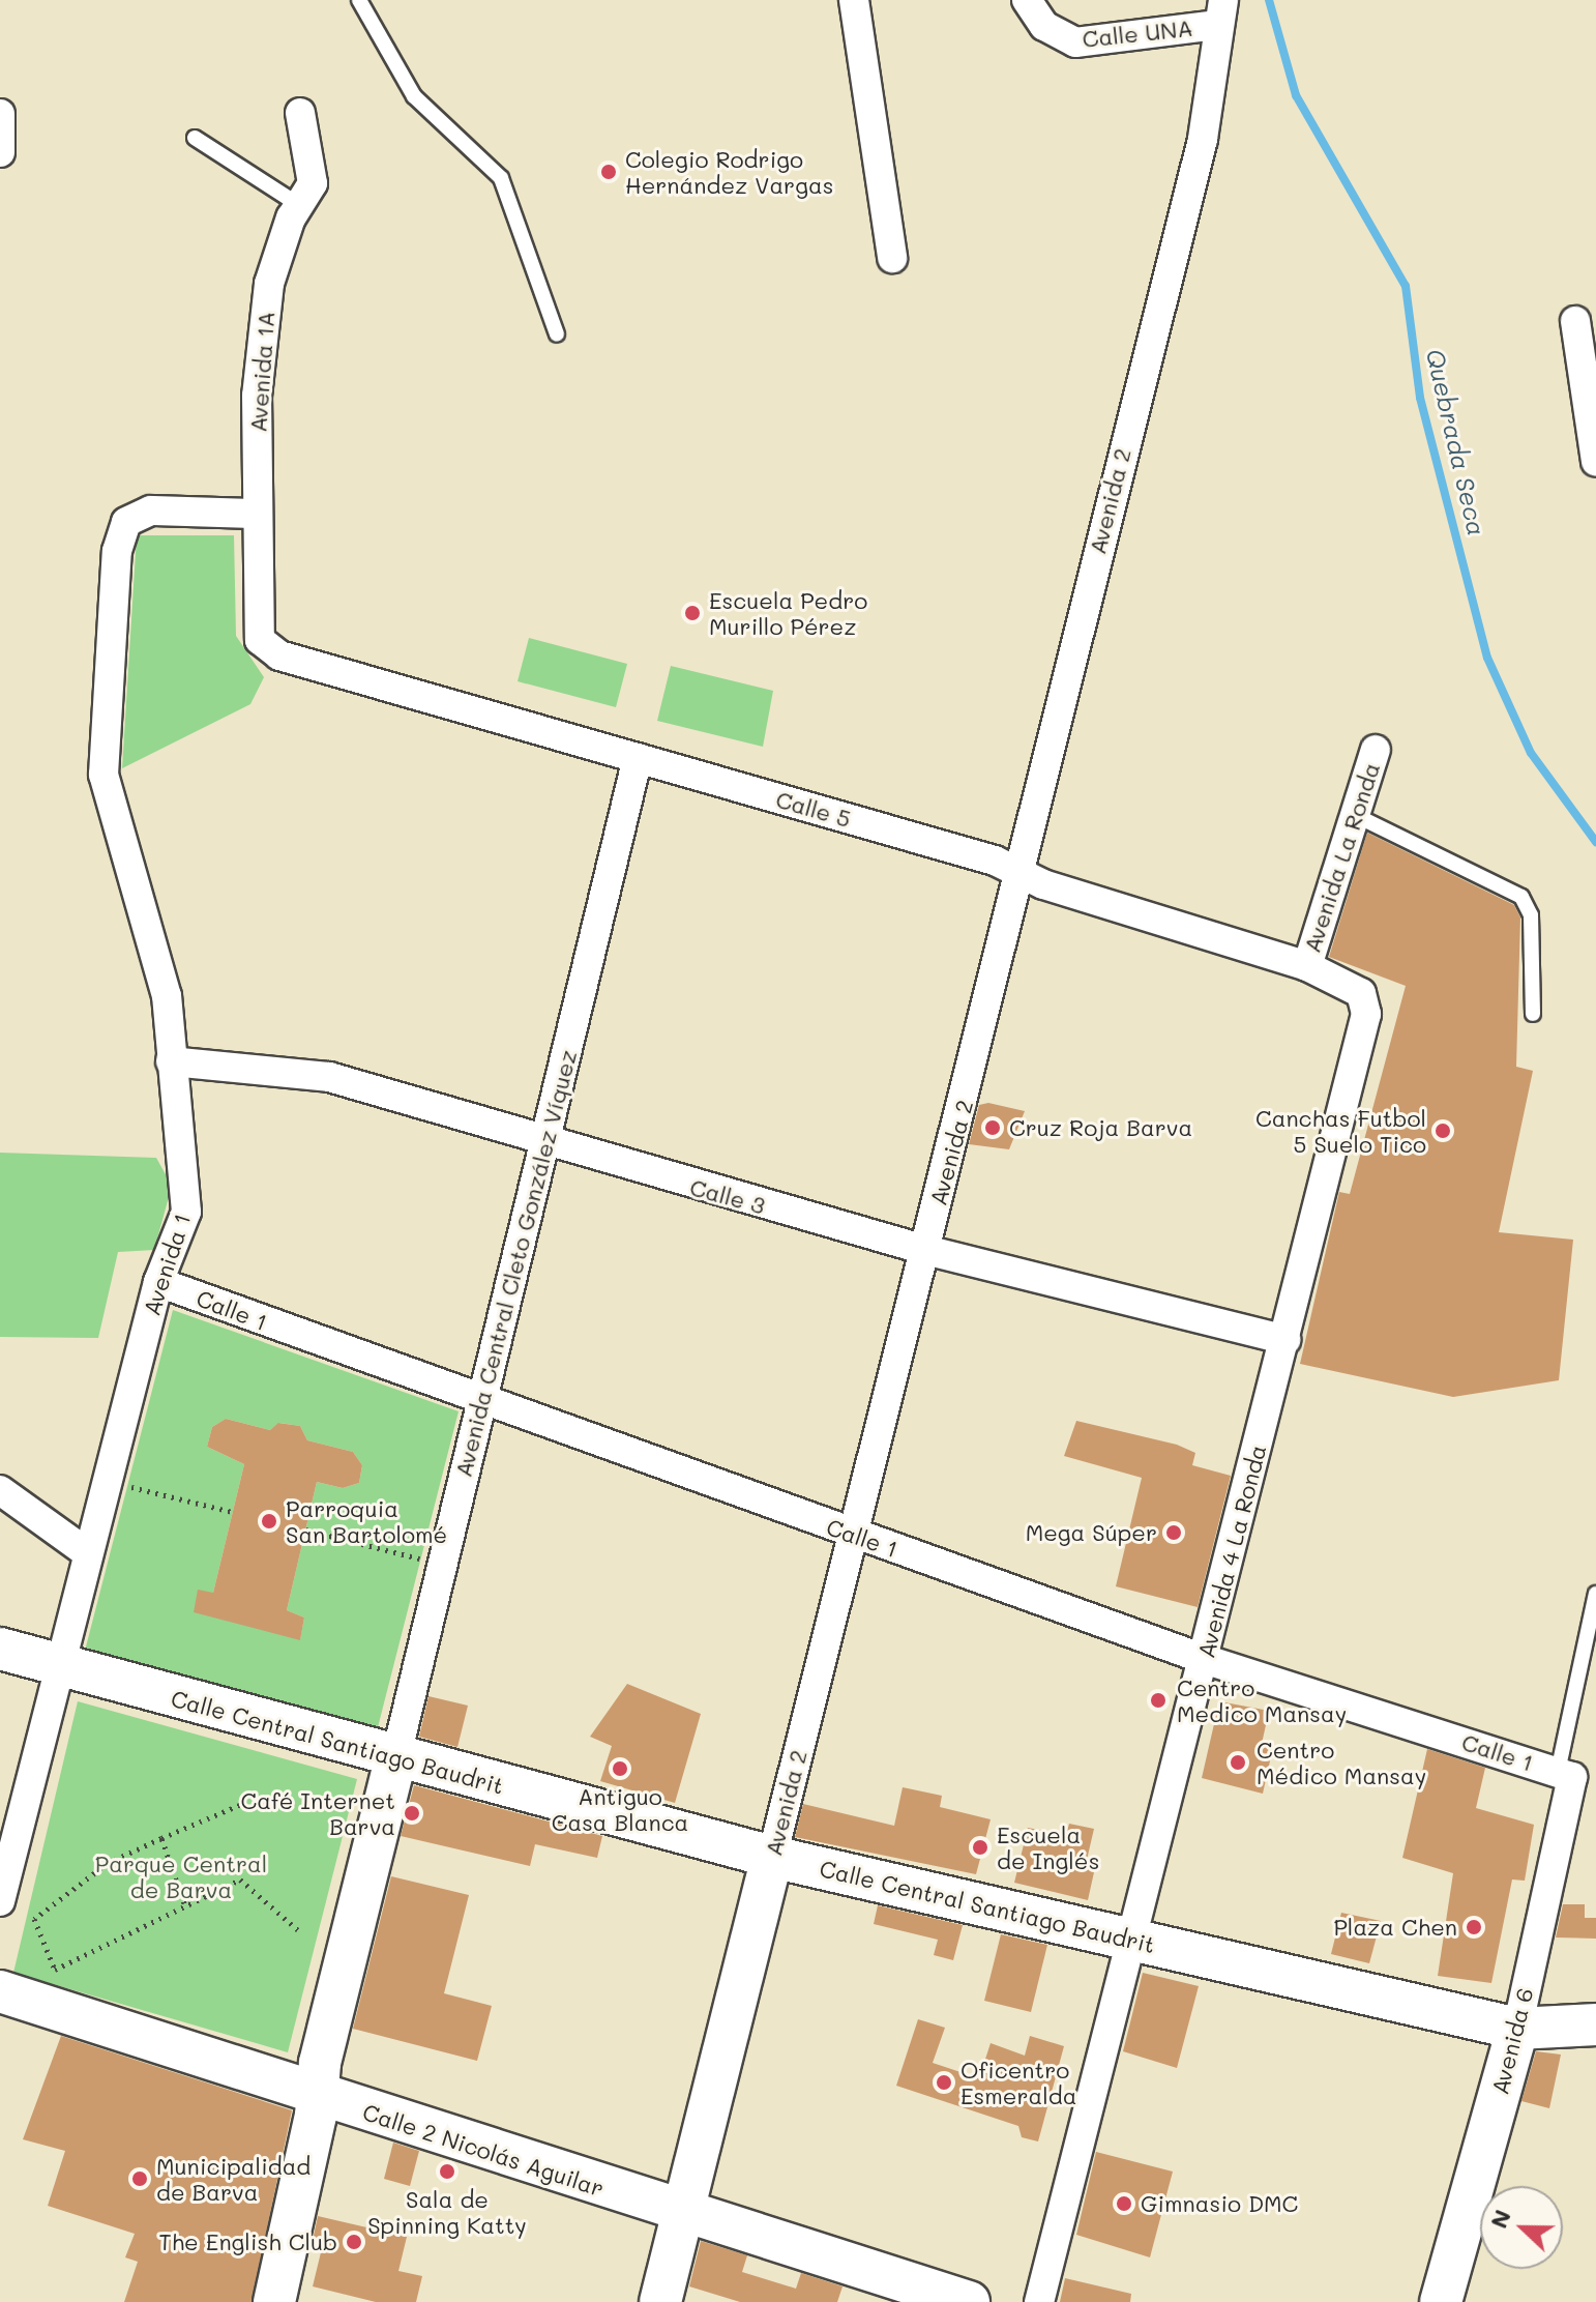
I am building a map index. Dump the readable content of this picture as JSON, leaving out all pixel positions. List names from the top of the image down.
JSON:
{
  "streets": {
    "main road": [
      "Avenida 2",
      "Avenida Central Cleto González Víquez",
      "Calle Central Santiago Baudrit",
      "Avenida 6",
      "Calle 2 Nicolás Aguilar"
    ],
    "street": [
      "Calle UNA",
      "Avenida 1A",
      "Calle 5",
      "Avenida La Ronda",
      "Calle 3",
      "Avenida 1",
      "Calle 1",
      "Avenida 4 La Ronda"
    ]
  },
  "crossings": [
    ["Calle UNA", "Avenida 2"],
    ["Avenida 1A", "Calle 5"],
    ["Avenida 1A", "Avenida 1"],
    ["Avenida 2", "Calle 5"],
    ["Avenida 2", "Calle 3"],
    ["Avenida 2", "Calle 1"],
    ["Avenida 2", "Calle Central Santiago Baudrit"],
    ["Avenida 2", "Calle 2 Nicolás Aguilar"],
    ["Calle 5", "Avenida La Ronda"],
    ["Calle 5", "Avenida Central Cleto González Víquez"],
    ["Calle 5", "Avenida 4 La Ronda"],
    ["Calle 3", "Avenida Central Cleto González Víquez"],
    ["Calle 3", "Avenida 1"],
    ["Calle 3", "Avenida 4 La Ronda"],
    ["Avenida Central Cleto González Víquez", "Calle 1"],
    ["Avenida Central Cleto González Víquez", "Calle Central Santiago Baudrit"],
    ["Avenida Central Cleto González Víquez", "Calle 2 Nicolás Aguilar"],
    ["Avenida 1", "Calle 1"],
    ["Avenida 1", "Calle Central Santiago Baudrit"],
    ["Calle 1", "Avenida 4 La Ronda"],
    ["Calle 1", "Avenida 6"],
    ["Avenida 4 La Ronda", "Calle Central Santiago Baudrit"],
    ["Calle Central Santiago Baudrit", "Avenida 6"]
  ],
  "water": ["Quebrada Seca"],
  "parks": ["Parque Central de Barva"],
  "places": [
    "Colegio Rodrigo Hernández Vargas",
    "Escuela Pedro Murillo Pérez",
    "Cruz Roja Barva",
    "Canchas Futbol 5 Suelo Tico",
    "Parroquia San Bartolomé",
    "Mega Súper",
    "Centro Medico Mansay",
    "Centro Médico Mansay",
    "Antiguo Casa Blanca",
    "Café Internet Barva",
    "Escuela de Inglés",
    "Plaza Chen",
    "Oficentro Esmeralda",
    "Sala de Spinning Katty",
    "Municipalidad de Barva",
    "Gimnasio DMC",
    "The English Club"
  ],
  "north": "left"
}
